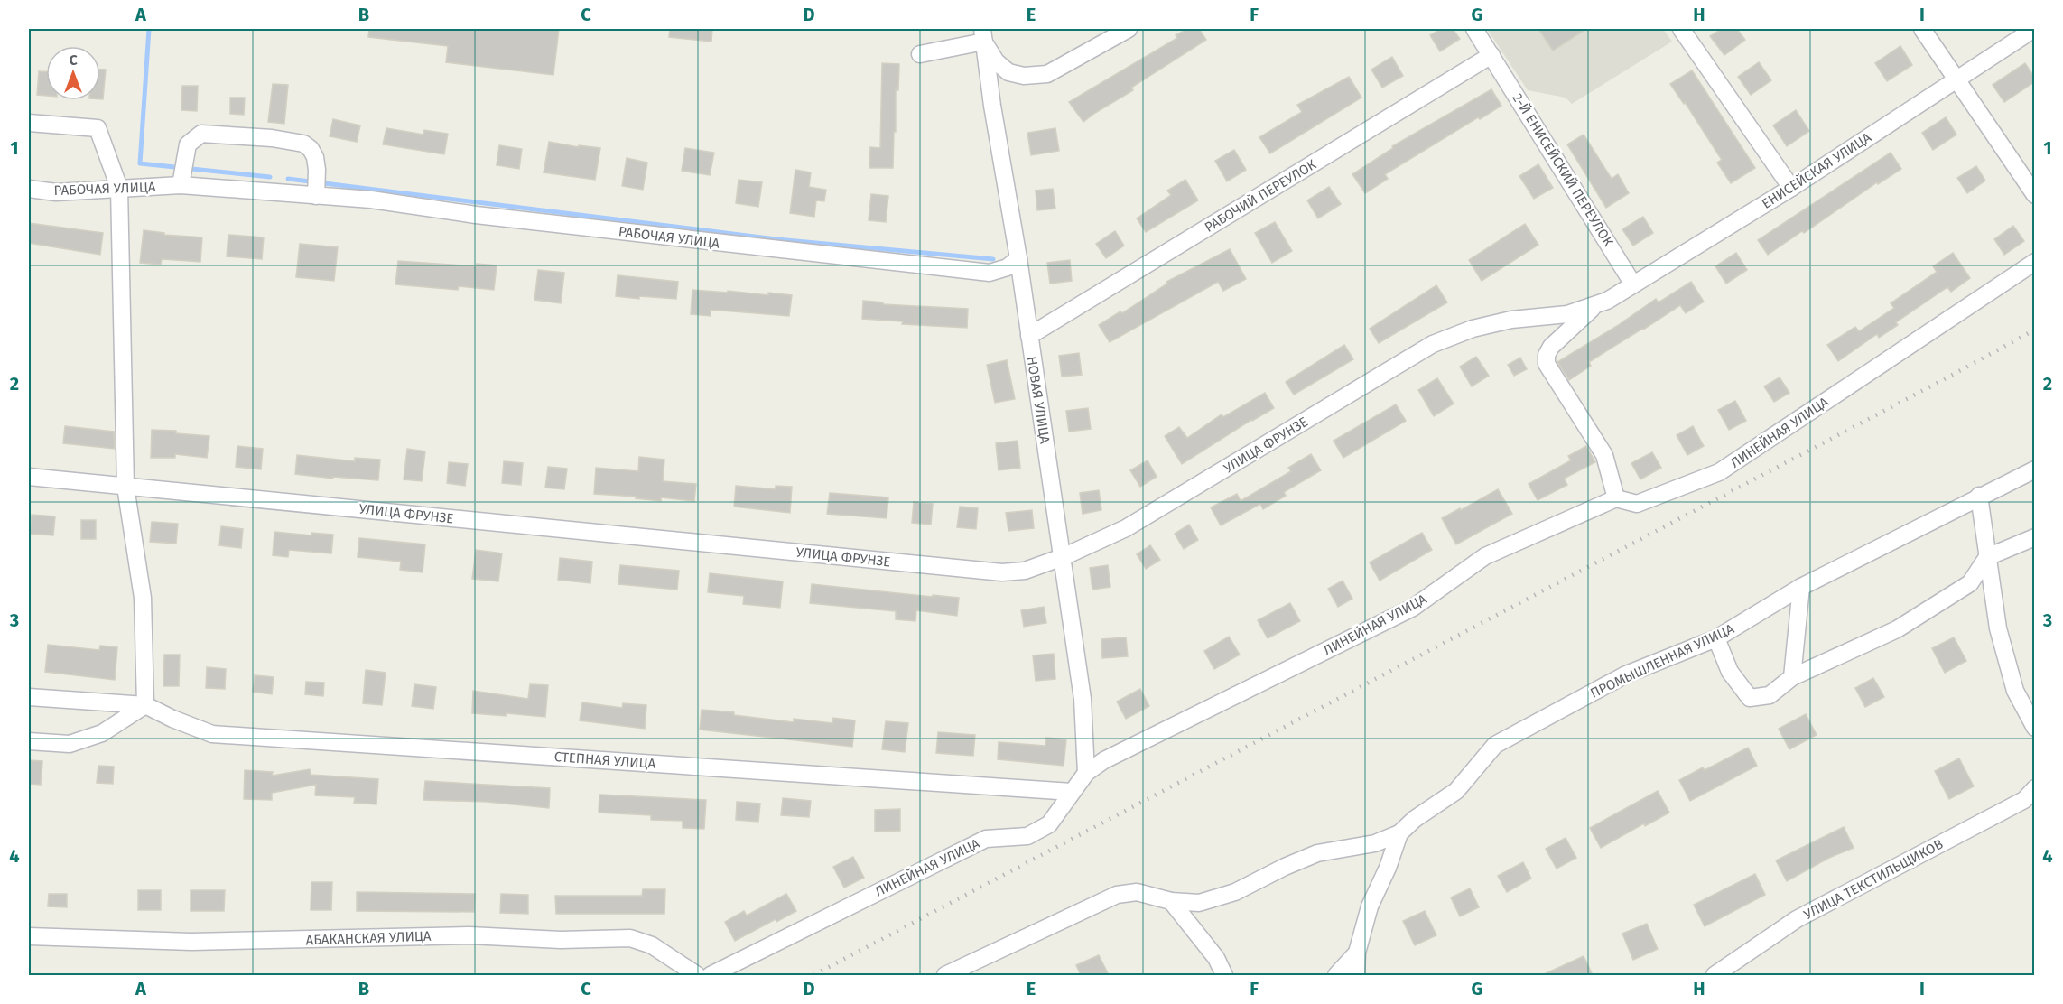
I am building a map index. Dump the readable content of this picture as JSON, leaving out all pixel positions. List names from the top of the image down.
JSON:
{
  "streets": {
    "street": [
      "2-Й ЕНИСЕЙСКИЙ ПЕРЕУЛОК",
      "ЕНИСЕЙСКАЯ УЛИЦА",
      "РАБОЧАЯ УЛИЦА",
      "РАБОЧИЙ ПЕРЕУЛОК",
      "НОВАЯ УЛИЦА",
      "ЛИНЕЙНАЯ УЛИЦА",
      "УЛИЦА ФРУНЗЕ",
      "ПРОМЫШЛЕННАЯ УЛИЦА",
      "СТЕПНАЯ УЛИЦА",
      "УЛИЦА ТЕКСТИЛЬЩИКОВ",
      "АБАКАНСКАЯ УЛИЦА"
    ]
  },
  "crossings": [
    ["2-Й ЕНИСЕЙСКИЙ ПЕРЕУЛОК", "ЕНИСЕЙСКАЯ УЛИЦА"],
    ["2-Й ЕНИСЕЙСКИЙ ПЕРЕУЛОК", "РАБОЧИЙ ПЕРЕУЛОК"],
    ["ЕНИСЕЙСКАЯ УЛИЦА", "УЛИЦА ФРУНЗЕ"],
    ["РАБОЧАЯ УЛИЦА", "НОВАЯ УЛИЦА"],
    ["РАБОЧИЙ ПЕРЕУЛОК", "НОВАЯ УЛИЦА"],
    ["НОВАЯ УЛИЦА", "ЛИНЕЙНАЯ УЛИЦА"],
    ["НОВАЯ УЛИЦА", "УЛИЦА ФРУНЗЕ"],
    ["ЛИНЕЙНАЯ УЛИЦА", "СТЕПНАЯ УЛИЦА"]
  ],
  "north": "top",
  "grid": {
    "columns": [
      "A",
      "B",
      "C",
      "D",
      "E",
      "F",
      "G",
      "H",
      "I"
    ],
    "rows": [
      "1",
      "2",
      "3",
      "4"
    ]
  }
}
